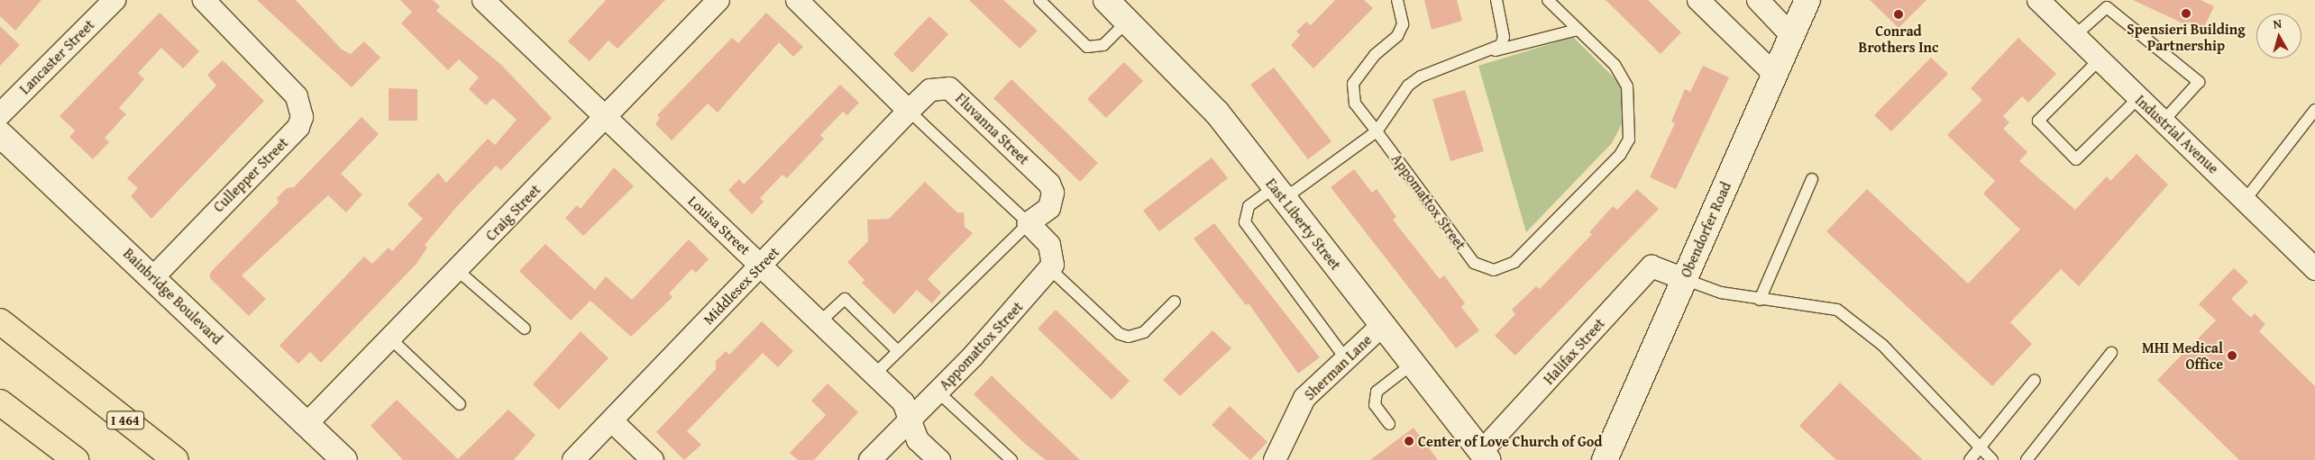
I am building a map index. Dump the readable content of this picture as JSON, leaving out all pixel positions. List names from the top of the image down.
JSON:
{
  "streets": {
    "highway": ["I 464"],
    "street": [
      "Lancaster Street",
      "Fluvanna Street",
      "Industrial Avenue",
      "Cullepper Street",
      "Appomattox Street",
      "Craig Street",
      "East Liberty Street",
      "Louisa Street",
      "Obendorfer Road",
      "Middlesex Street",
      "Bainbridge Boulevard",
      "Halifax Street",
      "Sherman Lane"
    ]
  },
  "crossings": [
    ["Fluvanna Street", "Middlesex Street"],
    ["Cullepper Street", "Bainbridge Boulevard"],
    ["Appomattox Street", "Louisa Street"],
    ["Craig Street", "Louisa Street"],
    ["Craig Street", "Bainbridge Boulevard"],
    ["East Liberty Street", "Halifax Street"],
    ["East Liberty Street", "Sherman Lane"],
    ["Louisa Street", "Middlesex Street"],
    ["Obendorfer Road", "Halifax Street"]
  ],
  "places": [
    "Spensieri Building Partnership",
    "Conrad Brothers Inc",
    "MHI Medical Office",
    "Center of Love Church of God"
  ],
  "north": "top"
}
